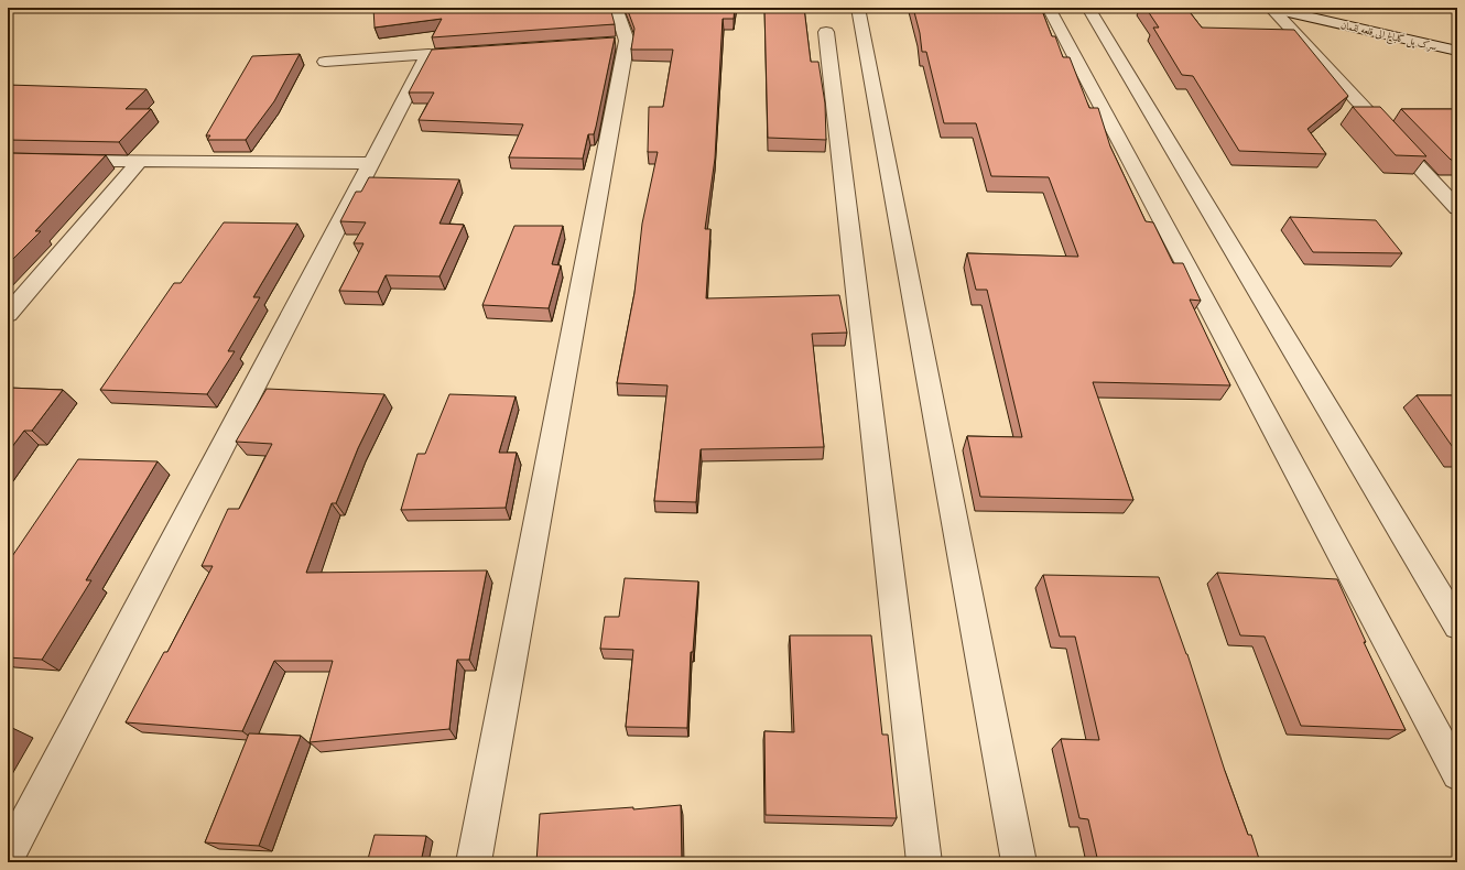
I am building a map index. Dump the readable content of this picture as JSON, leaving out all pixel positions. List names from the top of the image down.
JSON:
{
  "streets": {
    "street": ["سرک پل گلباغ الی قلعه لقمان"]
  }
}
